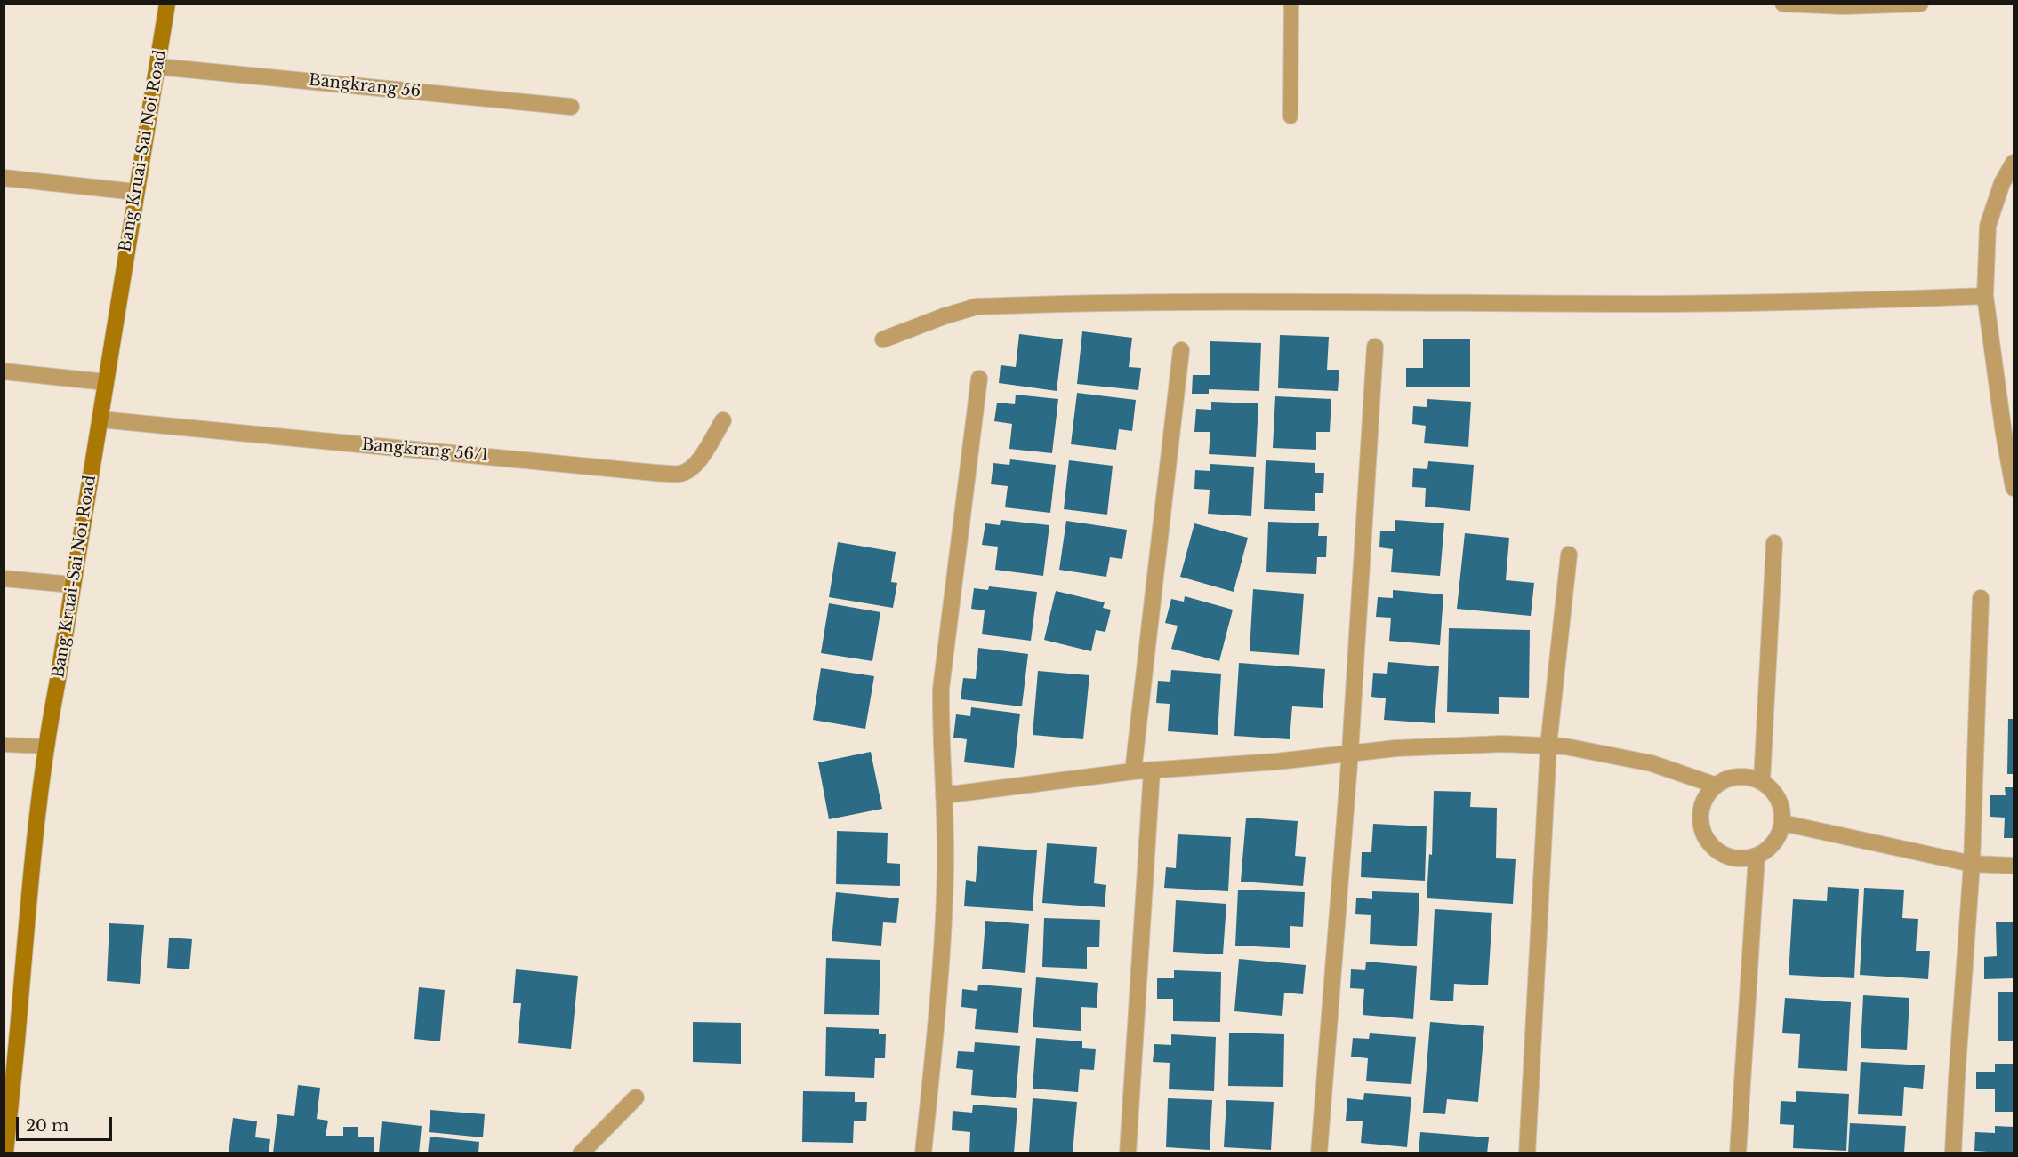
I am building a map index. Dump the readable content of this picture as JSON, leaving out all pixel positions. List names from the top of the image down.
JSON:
{
  "streets": {
    "main road": ["Bang Kruai-Sai Noi Road"],
    "street": ["Bangkrang 56", "Bangkrang 56/1"]
  },
  "crossings": [
    ["Bangkrang 56", "Bang Kruai-Sai Noi Road"],
    ["Bang Kruai-Sai Noi Road", "Bangkrang 56/1"]
  ],
  "scale_bar": "20 m"
}
